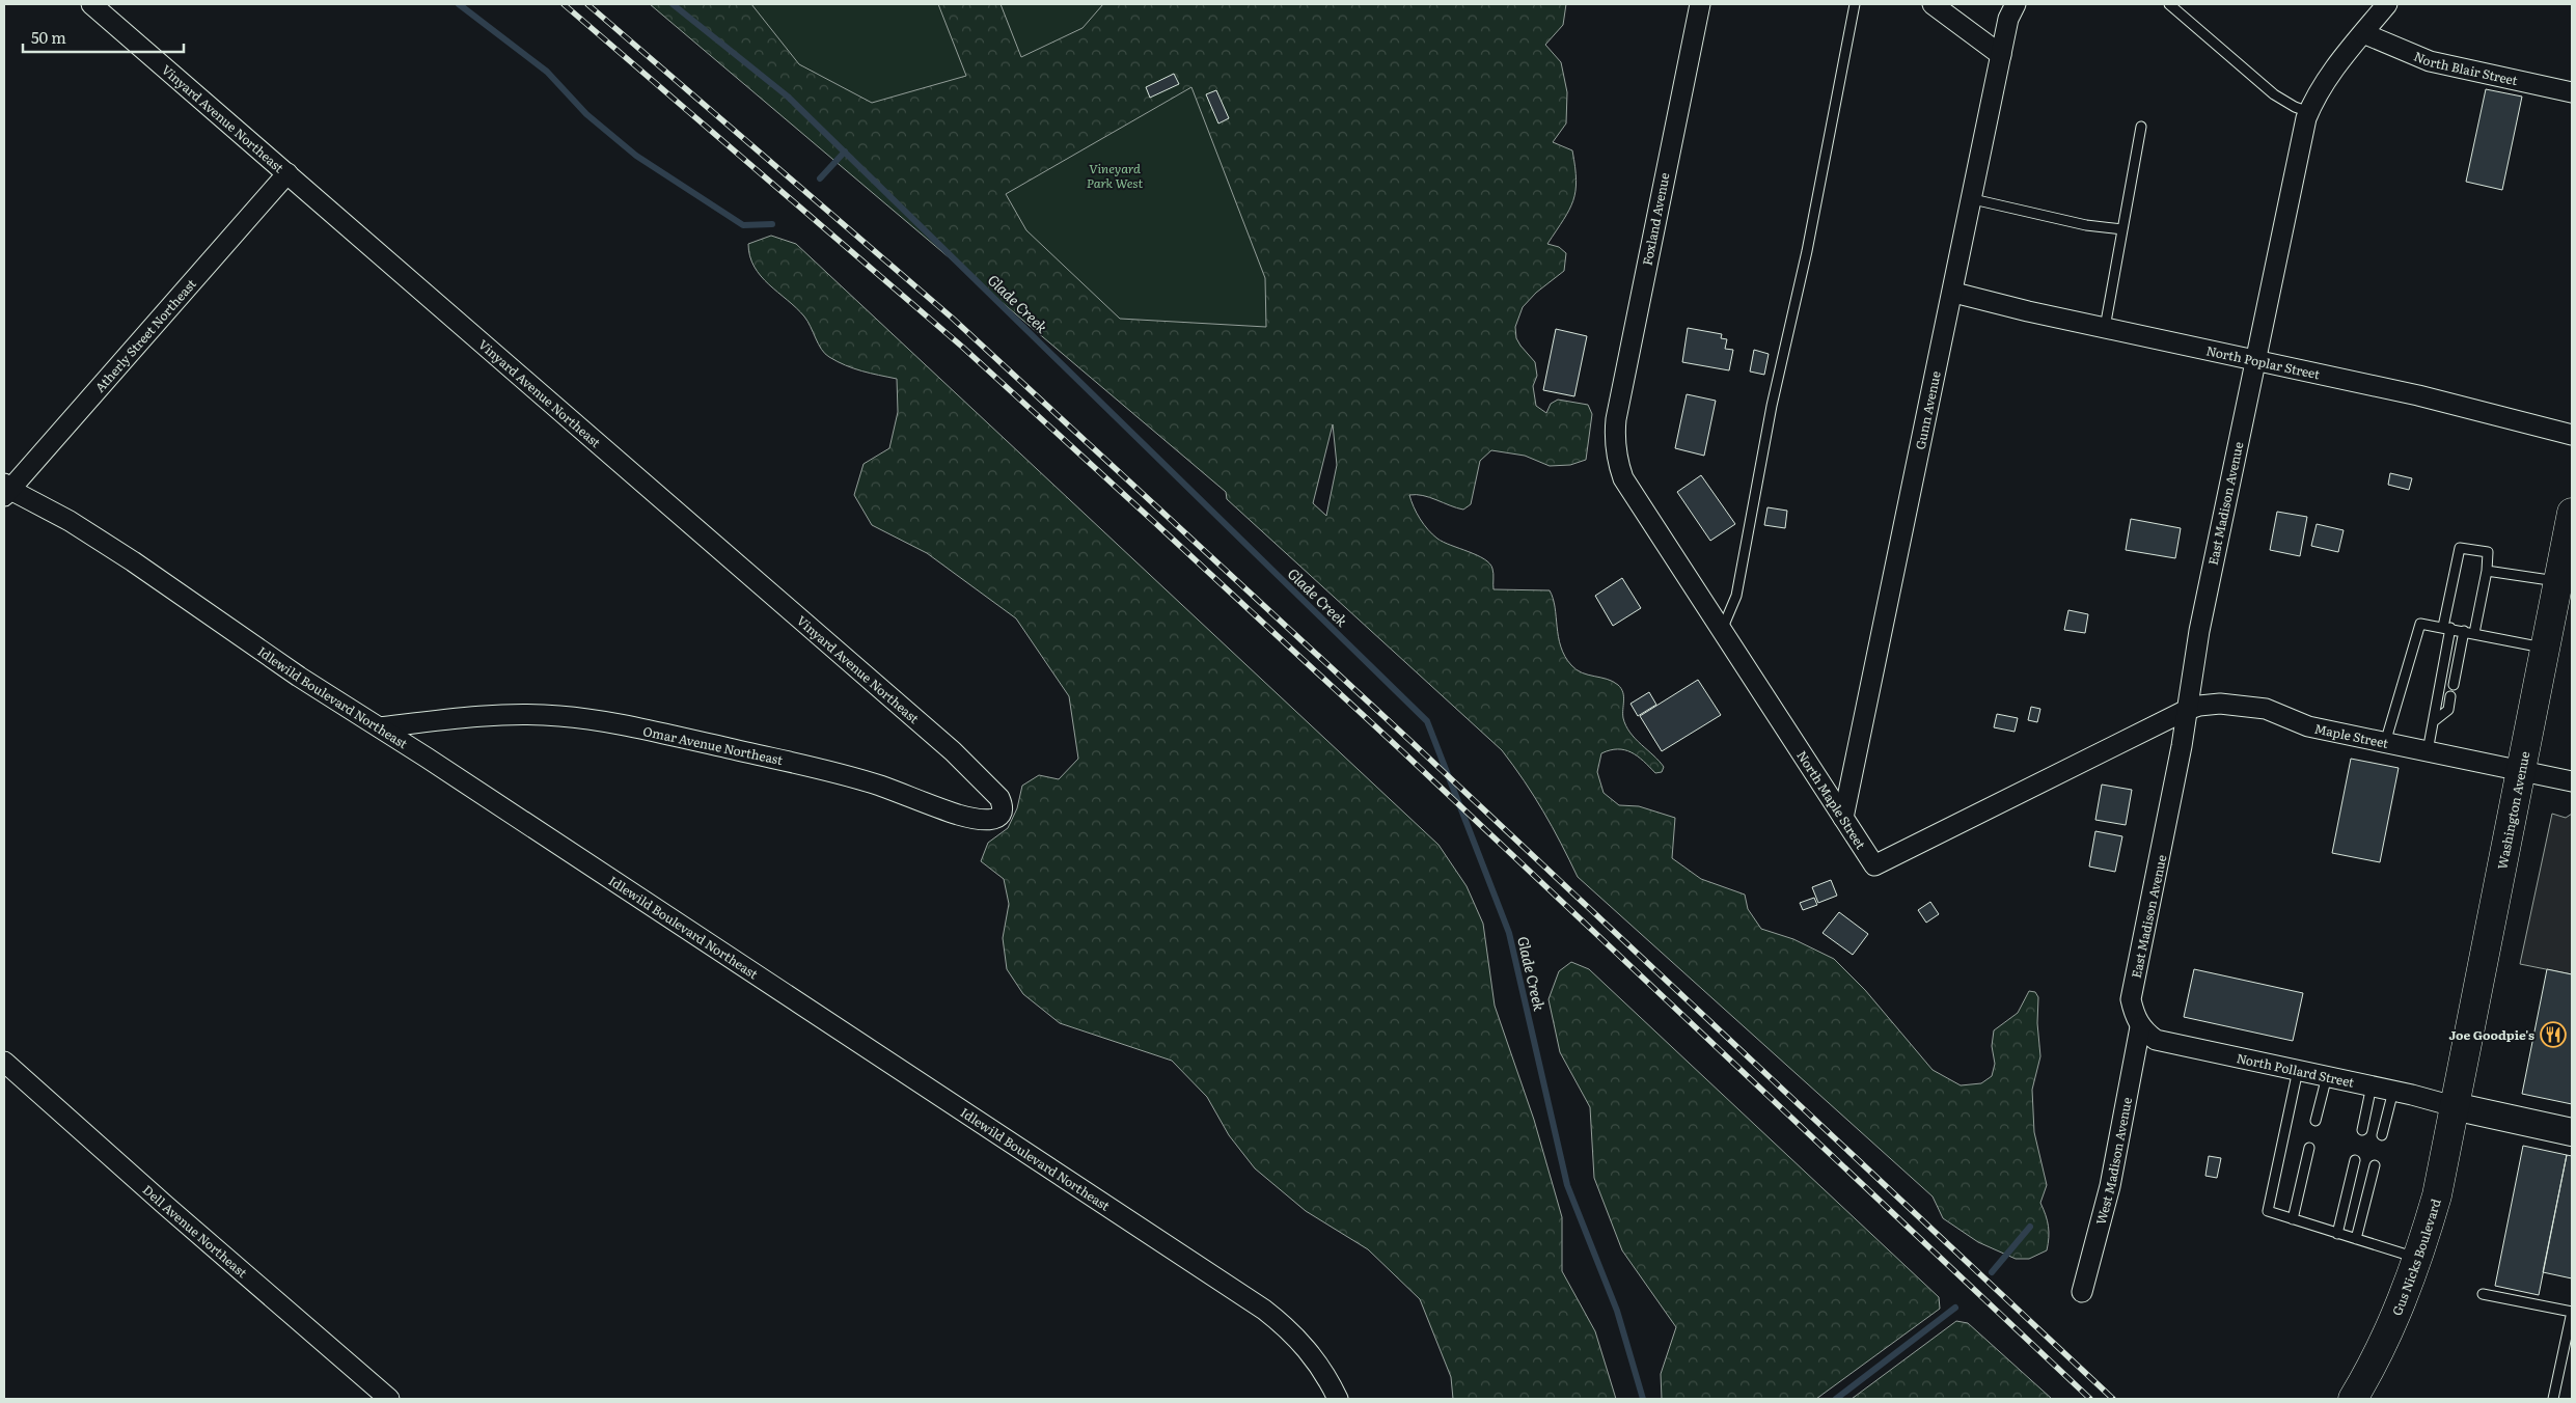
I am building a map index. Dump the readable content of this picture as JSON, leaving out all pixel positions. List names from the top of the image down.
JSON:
{
  "streets": {
    "main road": ["Washington Avenue", "Gus Nicks Boulevard"],
    "street": [
      "North Blair Street",
      "Vinyard Avenue Northeast",
      "Foxland Avenue",
      "Atherly Street Northeast",
      "North Poplar Street",
      "Gunn Avenue",
      "East Madison Avenue",
      "Idlewild Boulevard Northeast",
      "Maple Street",
      "Omar Avenue Northeast",
      "North Maple Street",
      "North Pollard Street",
      "West Madison Avenue",
      "Dell Avenue Northeast"
    ]
  },
  "crossings": [
    ["North Blair Street", "East Madison Avenue"],
    ["Vinyard Avenue Northeast", "Atherly Street Northeast"],
    ["Vinyard Avenue Northeast", "Omar Avenue Northeast"],
    ["Foxland Avenue", "North Maple Street"],
    ["Atherly Street Northeast", "Idlewild Boulevard Northeast"],
    ["North Poplar Street", "Gunn Avenue"],
    ["North Poplar Street", "East Madison Avenue"],
    ["Gunn Avenue", "North Maple Street"],
    ["East Madison Avenue", "Maple Street"],
    ["East Madison Avenue", "North Maple Street"],
    ["East Madison Avenue", "North Pollard Street"],
    ["East Madison Avenue", "West Madison Avenue"],
    ["Idlewild Boulevard Northeast", "Omar Avenue Northeast"],
    ["Maple Street", "North Maple Street"],
    ["Maple Street", "Washington Avenue"],
    ["Washington Avenue", "North Pollard Street"],
    ["Washington Avenue", "Gus Nicks Boulevard"],
    ["North Pollard Street", "West Madison Avenue"],
    ["North Pollard Street", "Gus Nicks Boulevard"]
  ],
  "water": ["Glade Creek"],
  "parks": ["Vineyard Park West"],
  "places": {
    "restaurant": ["Joe Goodpie's"]
  },
  "scale_bar": "50 m"
}
